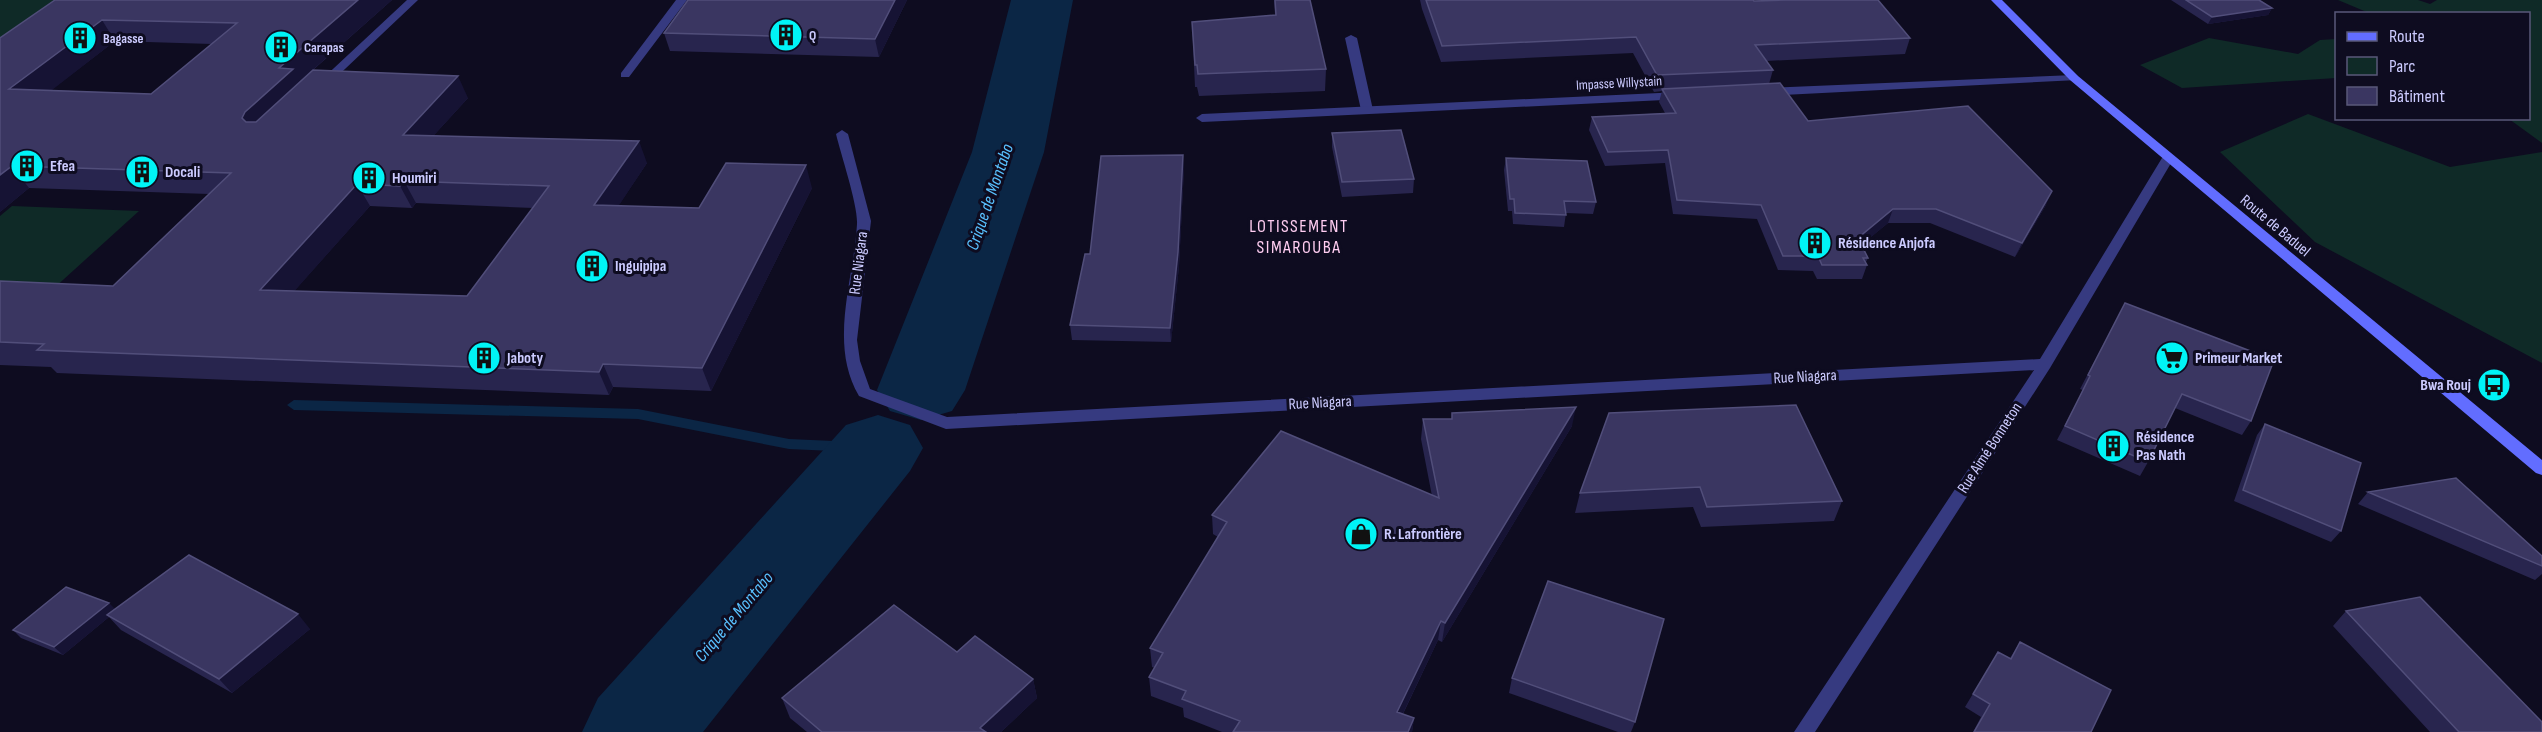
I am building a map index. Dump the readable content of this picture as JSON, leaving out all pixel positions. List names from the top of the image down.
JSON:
{
  "streets": {
    "main road": ["Route de Baduel"],
    "street": ["Impasse Willystain", "Rue Niagara", "Rue Aimé Bonneton"]
  },
  "crossings": [
    ["Route de Baduel", "Rue Aimé Bonneton"],
    ["Rue Niagara", "Rue Aimé Bonneton"]
  ],
  "districts": ["LOTISSEMENT SIMAROUBA"],
  "water": ["Crique de Montabo"],
  "places": {
    "building": [
      "Q",
      "Bagasse",
      "Carapas",
      "Efea",
      "Docali",
      "Houmiri",
      "Résidence Anjofa",
      "Inguipipa",
      "Jaboty",
      "Résidence Pas Nath"
    ],
    "supermarket": ["Primeur Market"],
    "bus stop": ["Bwa Rouj"],
    "shop": ["R. Lafrontière"]
  },
  "legend": ["Route", "Parc", "Bâtiment"]
}
